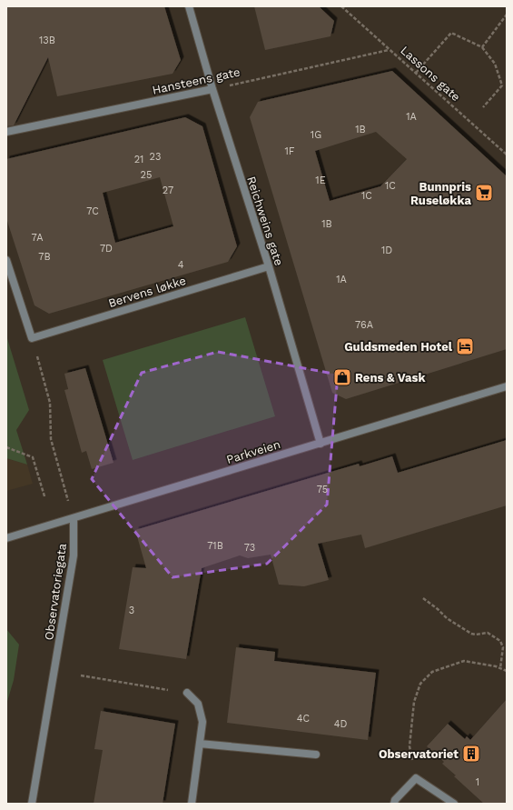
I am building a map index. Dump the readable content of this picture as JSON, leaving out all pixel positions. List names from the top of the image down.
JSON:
{
  "streets": {
    "street": [
      "Hansteens gate",
      "Reichweins gate",
      "Bervens løkke",
      "Parkveien",
      "Observatoriegata"
    ],
    "path": ["Lassons gate"]
  },
  "crossings": [
    ["Lassons gate", "Hansteens gate"],
    ["Hansteens gate", "Reichweins gate"],
    ["Reichweins gate", "Bervens løkke"],
    ["Reichweins gate", "Parkveien"],
    ["Parkveien", "Observatoriegata"]
  ],
  "places": {
    "supermarket": ["Bunnpris Ruseløkka"],
    "hotel": ["Guldsmeden Hotel"],
    "shop": ["Rens & Vask"],
    "building": ["Observatoriet"]
  },
  "house_numbers": [
    "13B",
    "1A",
    "1B",
    "1G",
    "1F",
    "23",
    "21",
    "25",
    "1E",
    "1C",
    "27",
    "1C",
    "7C",
    "1B",
    "7A",
    "7D",
    "1D",
    "7B",
    "4",
    "1A",
    "76A",
    "75",
    "71B",
    "73",
    "3",
    "4C",
    "4D",
    "1"
  ]
}
